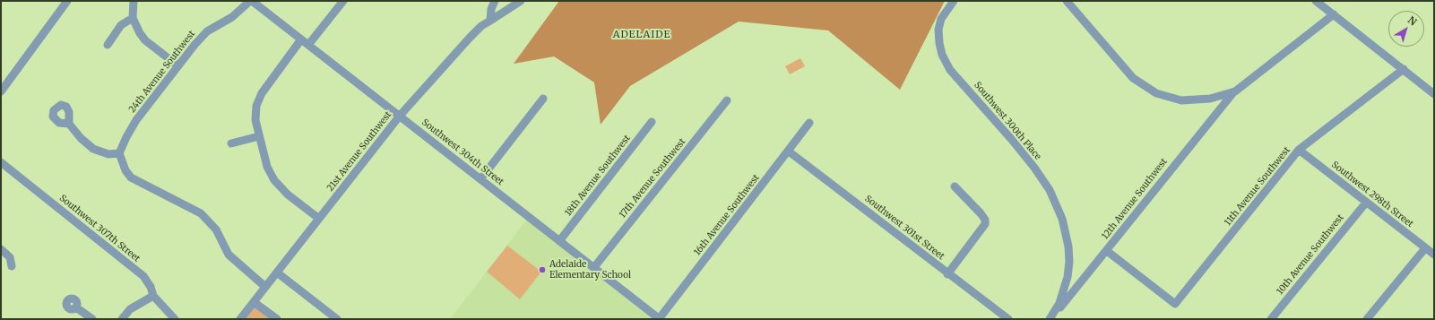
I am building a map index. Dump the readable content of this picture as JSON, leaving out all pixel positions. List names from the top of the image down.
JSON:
{
  "streets": {
    "street": [
      "24th Avenue Southwest",
      "Southwest 300th Place",
      "21st Avenue Southwest",
      "Southwest 304th Street",
      "18th Avenue Southwest",
      "17th Avenue Southwest",
      "11th Avenue Southwest",
      "Southwest 298th Street",
      "12th Avenue Southwest",
      "16th Avenue Southwest",
      "Southwest 301st Street",
      "Southwest 307th Street",
      "10th Avenue Southwest"
    ]
  },
  "crossings": [
    ["24th Avenue Southwest", "Southwest 304th Street"],
    ["Southwest 300th Place", "12th Avenue Southwest"],
    ["21st Avenue Southwest", "Southwest 304th Street"],
    ["Southwest 304th Street", "18th Avenue Southwest"],
    ["Southwest 304th Street", "17th Avenue Southwest"],
    ["Southwest 304th Street", "16th Avenue Southwest"],
    ["11th Avenue Southwest", "Southwest 298th Street"],
    ["11th Avenue Southwest", "12th Avenue Southwest"],
    ["Southwest 298th Street", "10th Avenue Southwest"],
    ["16th Avenue Southwest", "Southwest 301st Street"]
  ],
  "districts": ["ADELAIDE"],
  "places": ["Adelaide Elementary School"],
  "north": "top right"
}
